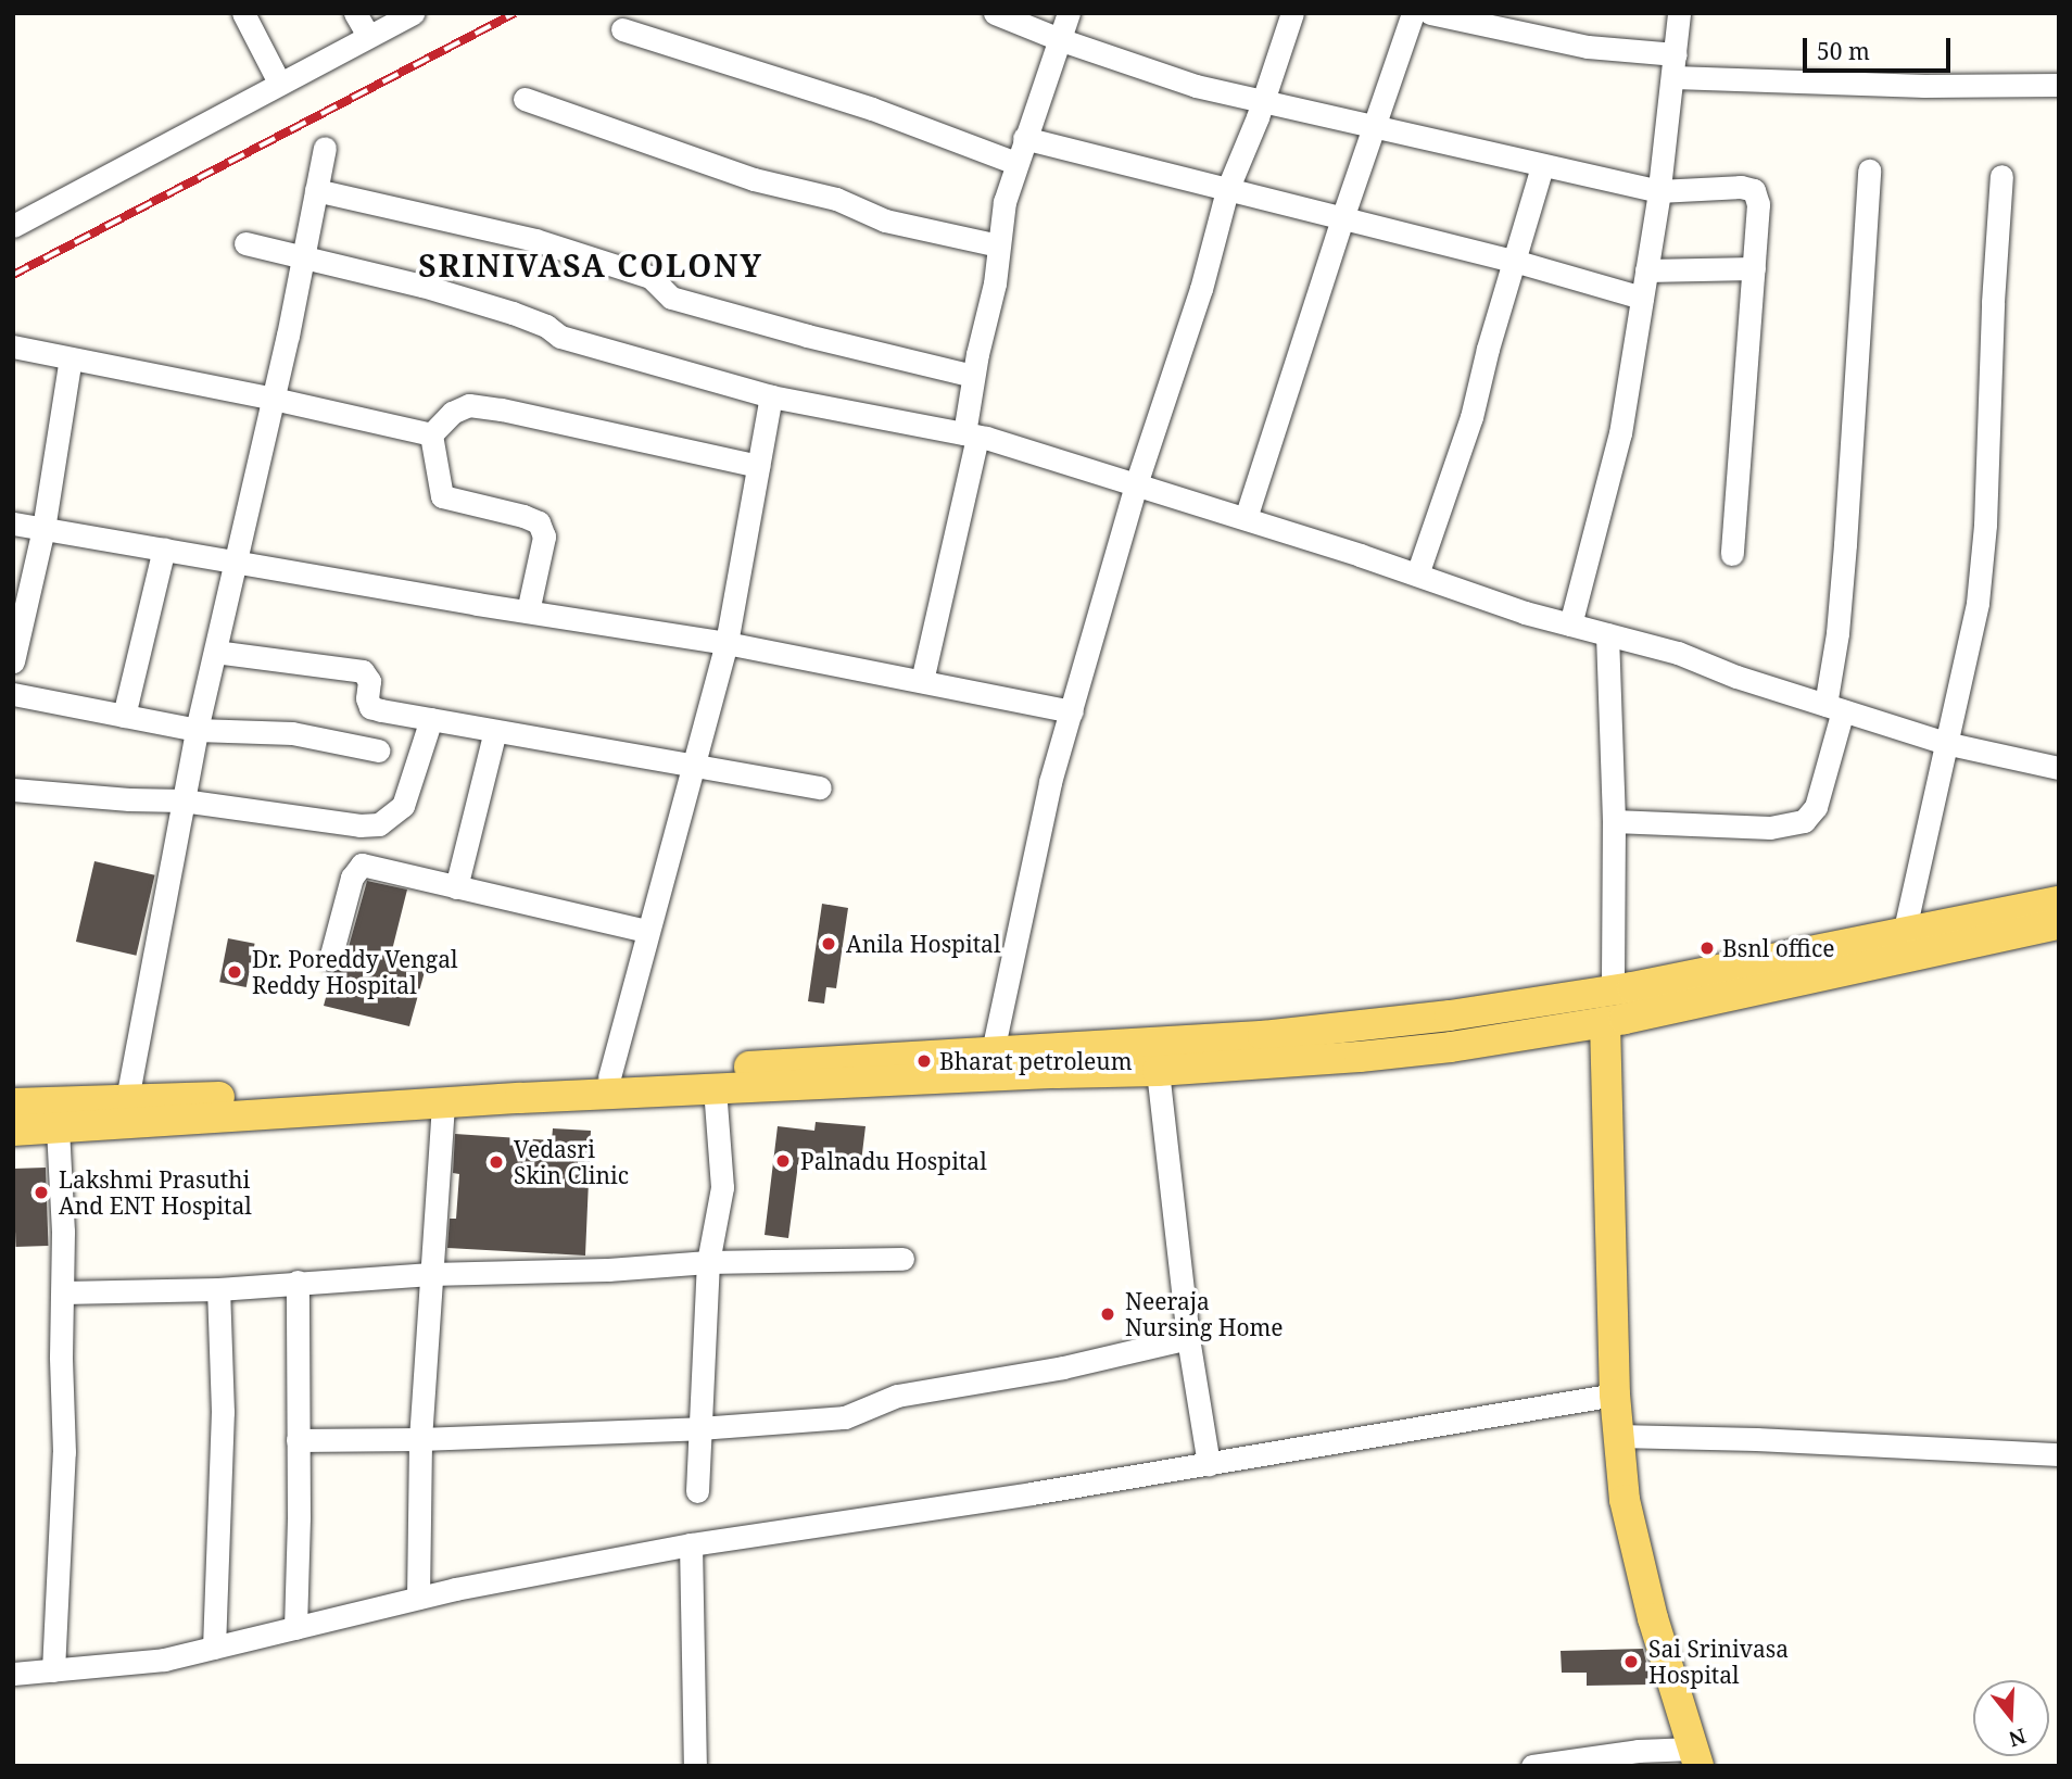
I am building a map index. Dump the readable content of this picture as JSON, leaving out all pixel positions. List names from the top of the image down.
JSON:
{
  "districts": ["SRINIVASA COLONY"],
  "places": [
    "Anila Hospital",
    "Bsnl office",
    "Dr. Poreddy Vengal Reddy Hospital",
    "Bharat petroleum",
    "Palnadu Hospital",
    "Vedasri Skin Clinic",
    "Lakshmi Prasuthi And ENT Hospital",
    "Neeraja Nursing Home",
    "Sai Srinivasa Hospital"
  ],
  "scale_bar": "50 m",
  "north": "bottom"
}
